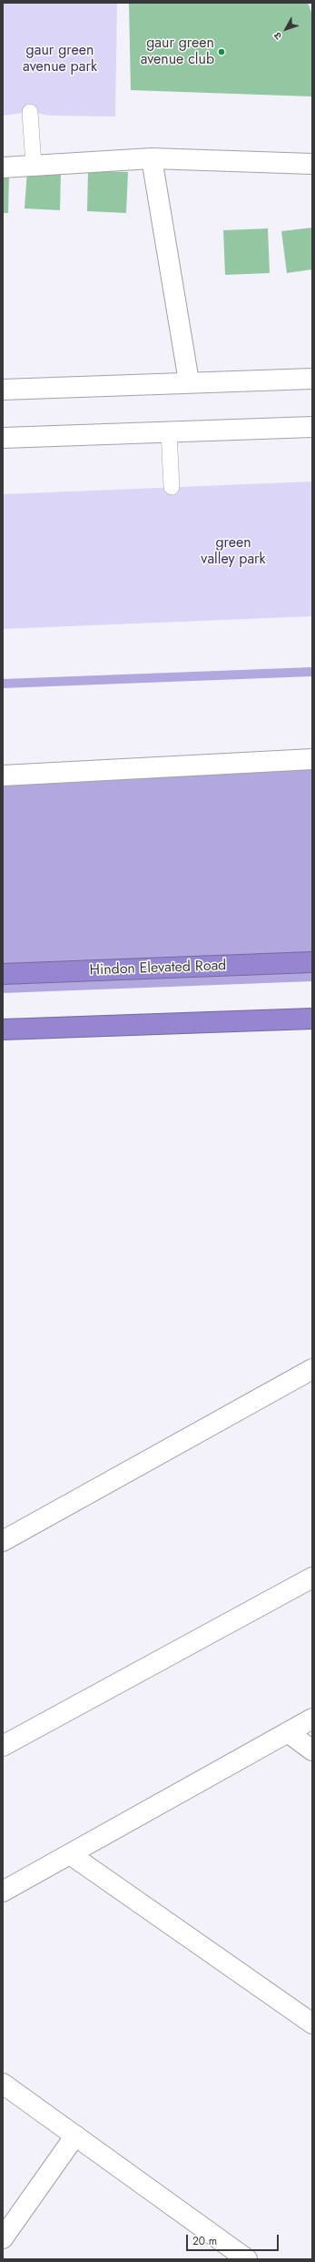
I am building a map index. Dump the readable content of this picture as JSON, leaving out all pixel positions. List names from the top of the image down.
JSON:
{
  "streets": {
    "highway": ["Hindon Elevated Road"]
  },
  "parks": ["gaur green avenue park", "green valley park"],
  "places": ["gaur green avenue club"],
  "scale_bar": "20 m",
  "north": "bottom left"
}
